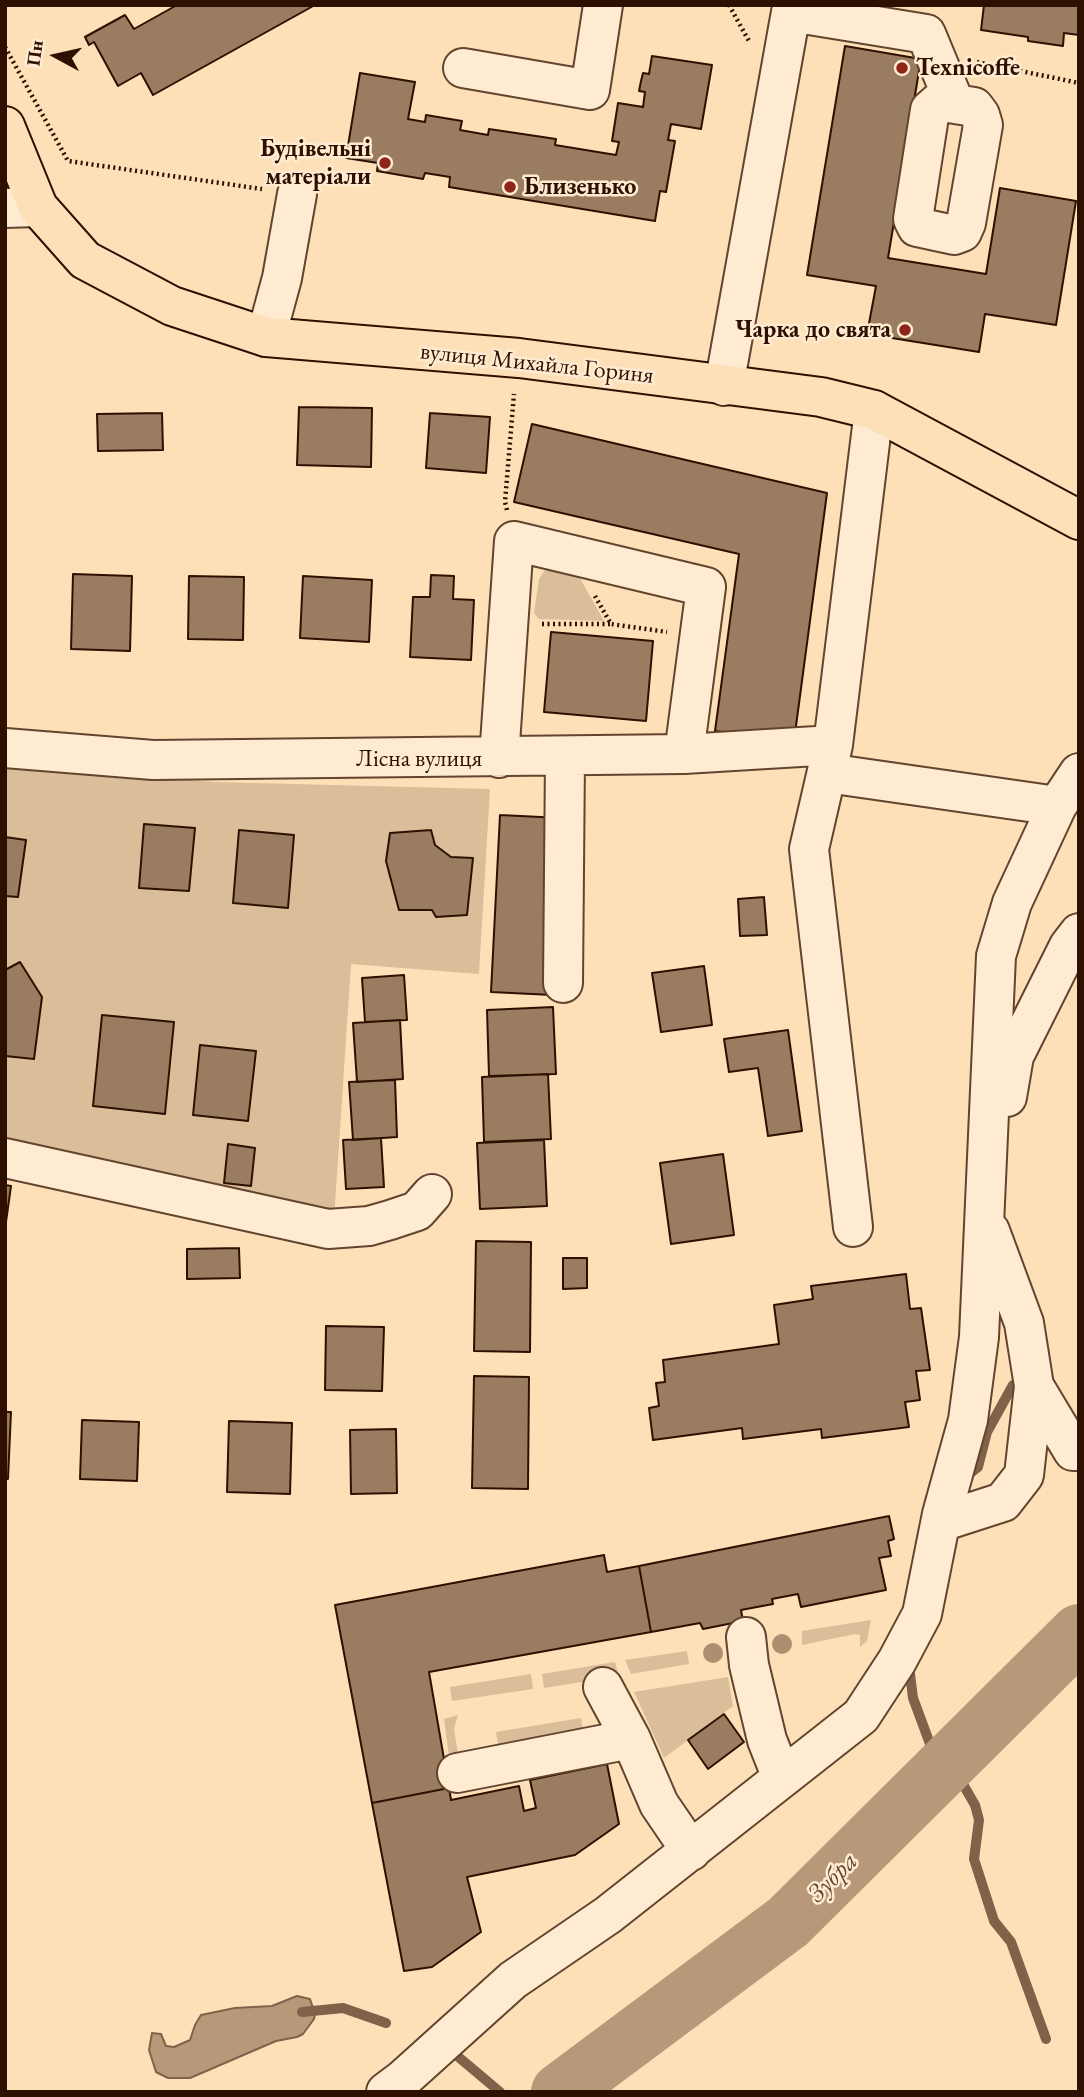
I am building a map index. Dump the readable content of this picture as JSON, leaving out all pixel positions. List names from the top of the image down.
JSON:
{
  "streets": {
    "main road": ["вулиця Михайла Гориня"],
    "street": ["Лісна вулиця"]
  },
  "water": ["Зубра"],
  "places": [
    "Texnicoffe",
    "Будівельні матеріали",
    "Близенько",
    "Чарка до свята"
  ],
  "north": "left"
}
